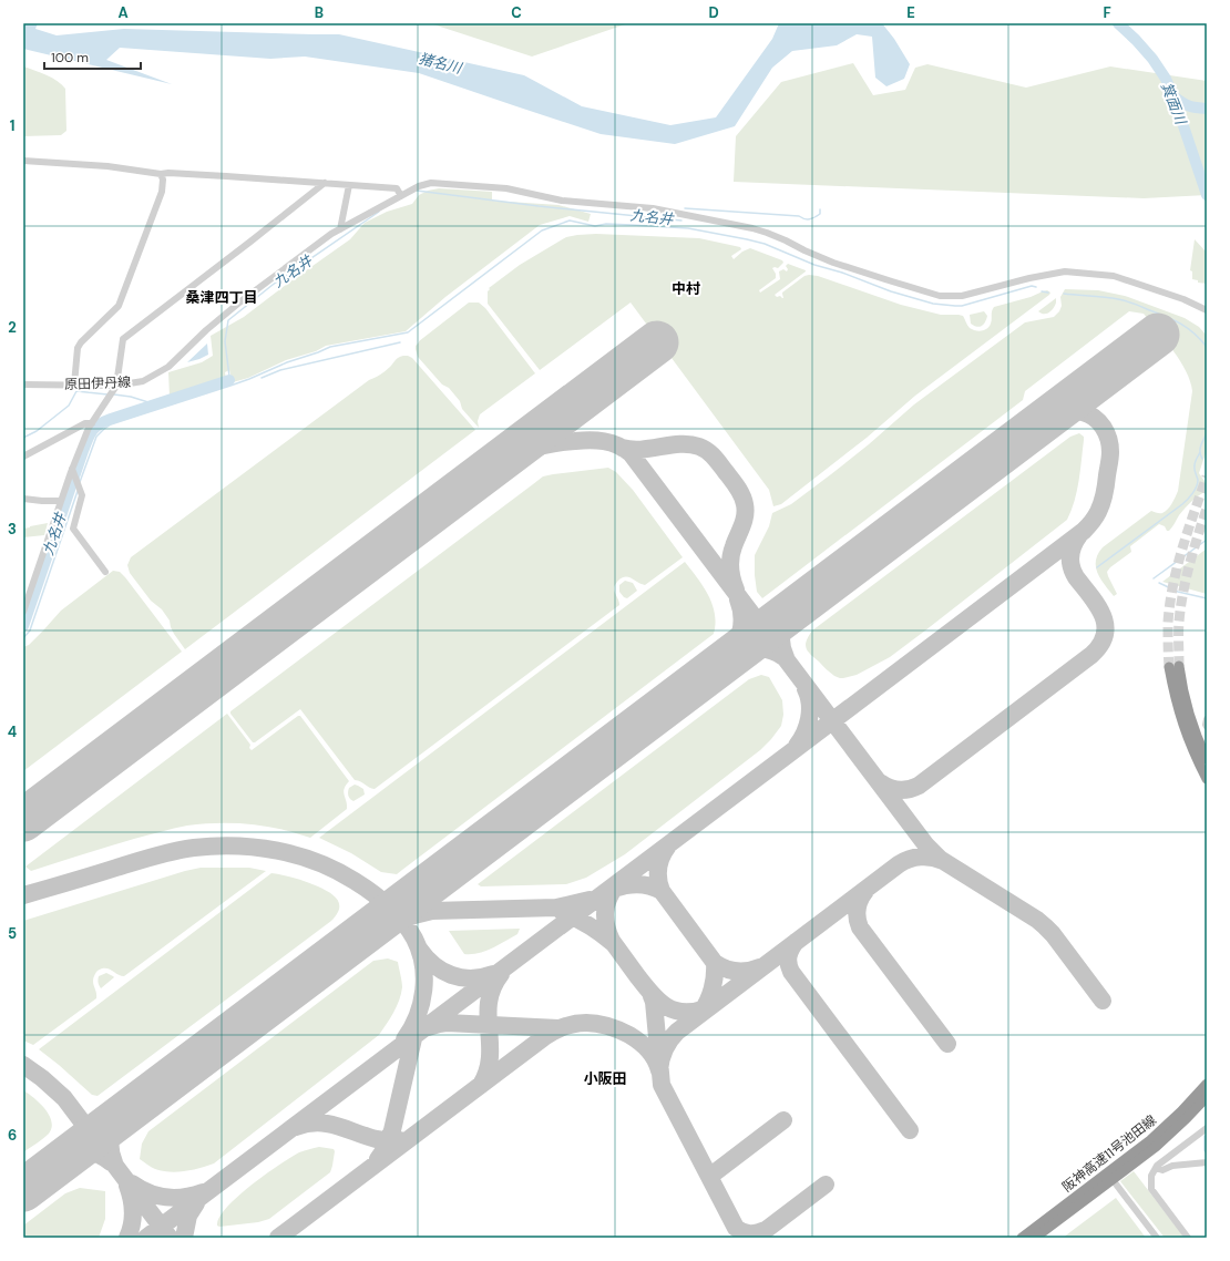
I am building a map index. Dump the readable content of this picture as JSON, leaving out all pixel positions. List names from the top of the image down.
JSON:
{
  "streets": {
    "highway": ["阪神高速11号池田線"],
    "street": ["原田伊丹線"]
  },
  "districts": ["中村", "桑津四丁目", "小阪田"],
  "water": ["猪名川", "箕面川", "九名井"],
  "scale_bar": "100 m",
  "grid": {
    "columns": [
      "A",
      "B",
      "C",
      "D",
      "E",
      "F"
    ],
    "rows": [
      "1",
      "2",
      "3",
      "4",
      "5",
      "6"
    ]
  }
}
